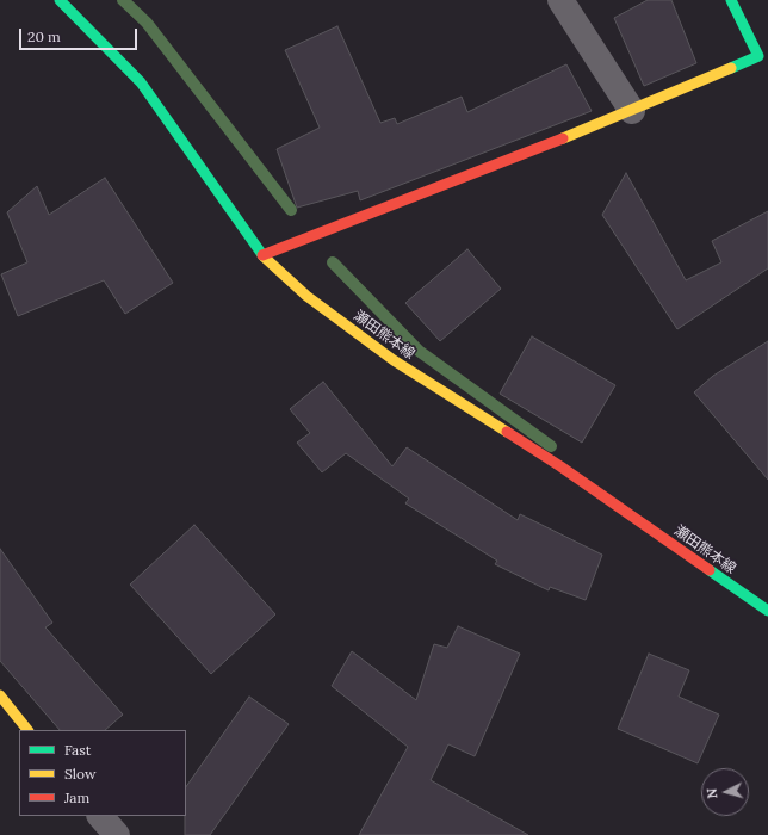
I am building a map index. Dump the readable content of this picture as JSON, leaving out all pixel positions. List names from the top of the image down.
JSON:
{
  "streets": {
    "main road": ["瀬田熊本線"]
  },
  "legend": ["Fast", "Slow", "Jam"],
  "scale_bar": "20 m",
  "north": "left"
}
